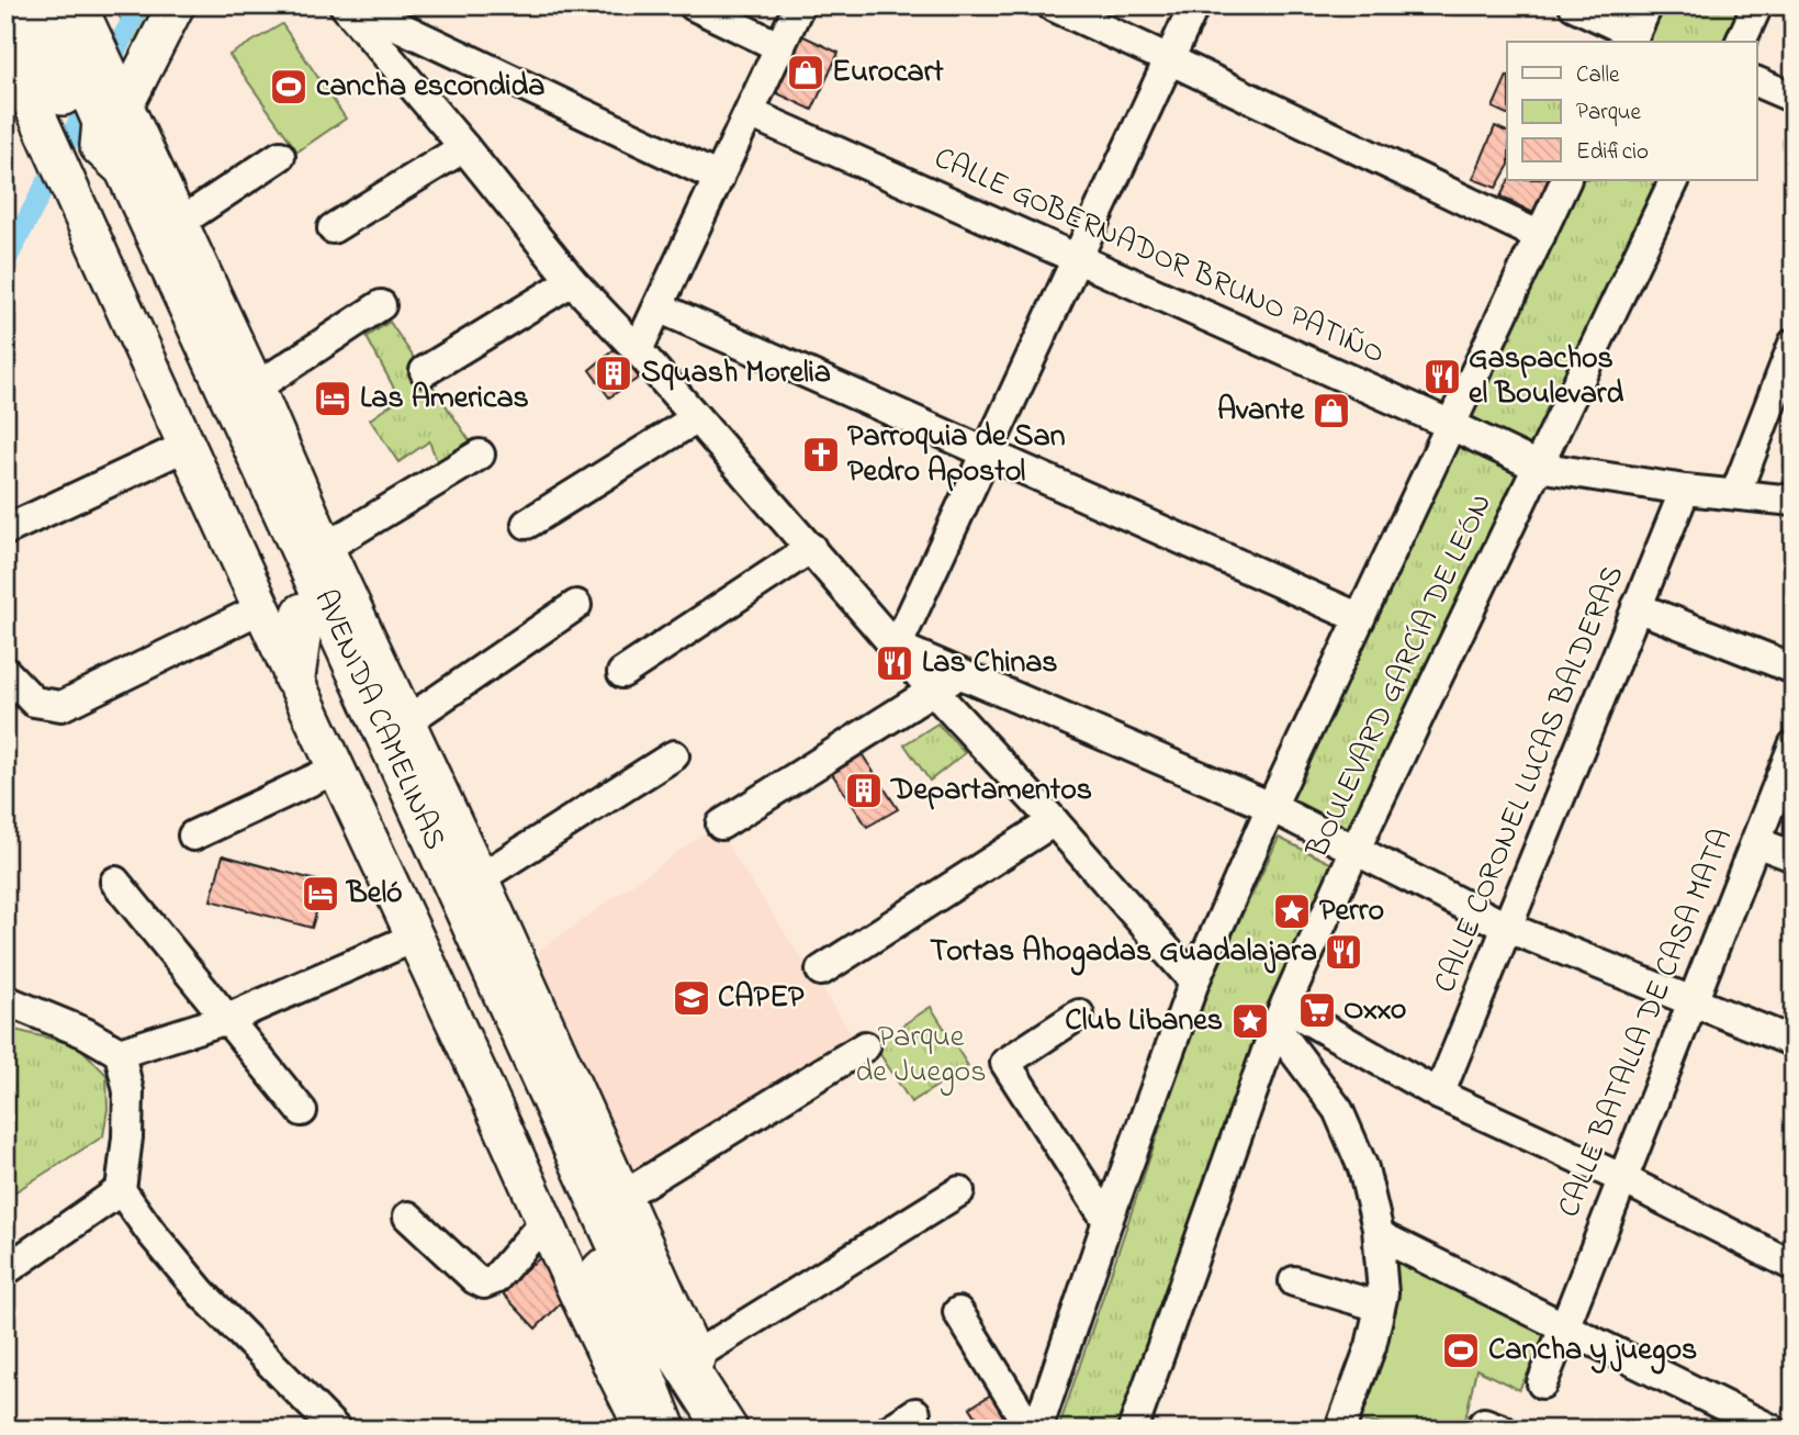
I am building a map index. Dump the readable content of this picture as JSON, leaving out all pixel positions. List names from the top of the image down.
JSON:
{
  "streets": {
    "highway": ["AVENIDA CAMELINAS"],
    "street": [
      "CALLE GOBERNADOR BRUNO PATIÑO",
      "BOULEVARD GARCÍA DE LEÓN",
      "CALLE CORONEL LUCAS BALDERAS",
      "CALLE BATALLA DE CASA MATA"
    ]
  },
  "crossings": [
    ["CALLE GOBERNADOR BRUNO PATIÑO", "BOULEVARD GARCÍA DE LEÓN"],
    ["CALLE GOBERNADOR BRUNO PATIÑO", "CALLE CORONEL LUCAS BALDERAS"]
  ],
  "parks": ["Parque de Juegos"],
  "places": {
    "shop": ["Eurocart", "Avante"],
    "sports": ["cancha escondida", "Cancha y juegos"],
    "building": ["Squash Morelia", "Departamentos"],
    "restaurant": ["Gaspachos el Boulevard", "Las Chinas", "Tortas Ahogadas Guadalajara"],
    "hotel": ["Las Americas", "Beló"],
    "church": ["Parroquia de San Pedro Apostol"],
    "place": ["Perro", "Club Libanes"],
    "school or university": ["CAPEP"],
    "supermarket": ["Oxxo"]
  },
  "legend": ["Calle", "Parque", "Edificio"]
}
